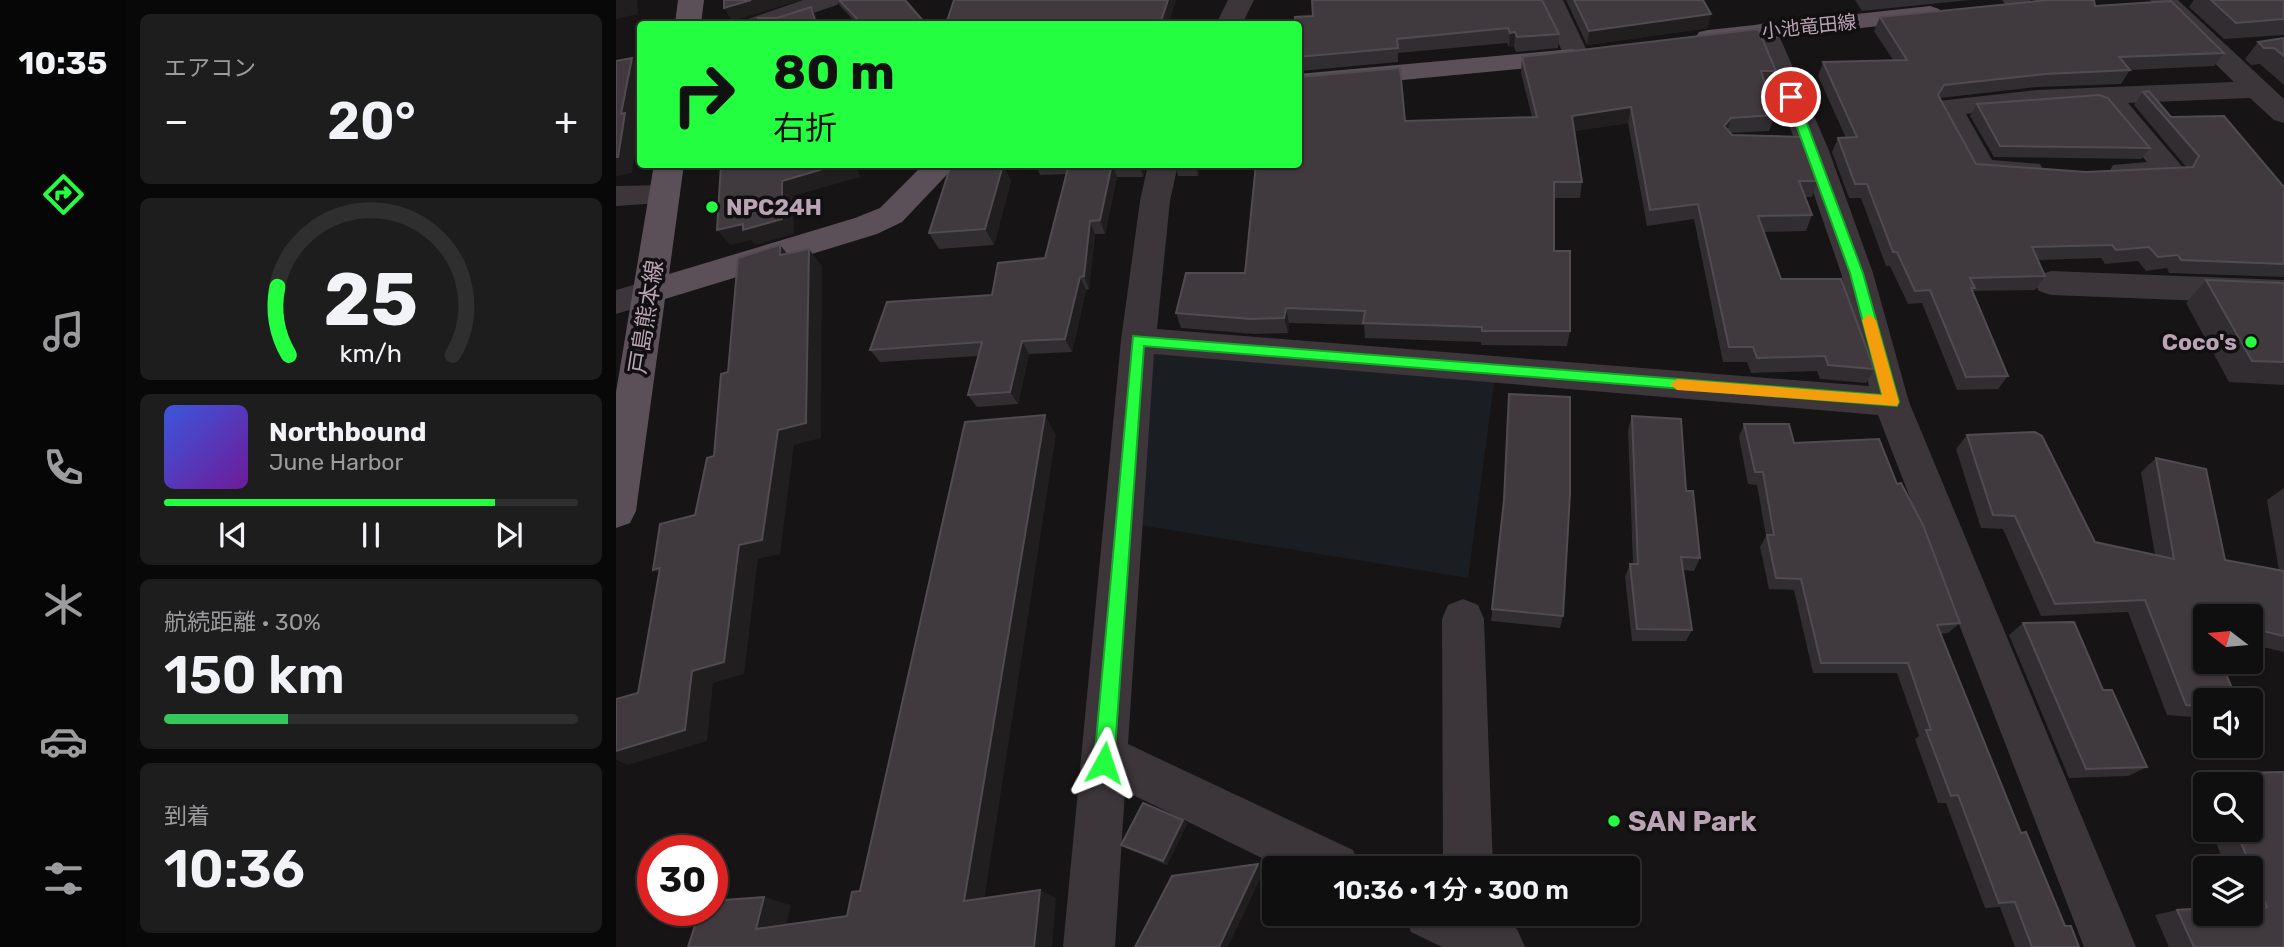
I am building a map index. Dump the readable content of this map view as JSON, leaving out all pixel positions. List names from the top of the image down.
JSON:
{
  "streets": {
    "main road": ["小池竜田線", "戸島熊本線"]
  },
  "places": ["NPC24H", "Coco's", "SAN Park"],
  "north": "left",
  "page": {
    "tabs": "10:35",
    "tile": [
      "エアコン",
      ["航続距離 · 30%", "150 km"],
      ["到着", "10:36"]
    ],
    "turn": ["80 m", "右折"],
    "heat": ["−", "20°", "+"],
    "song": ["Northbound", "June Harbor"],
    "limit": "30",
    "trip": "10:36 · 1 分 · 300 m",
    "gauge": ["25", "km/h"]
  }
}
